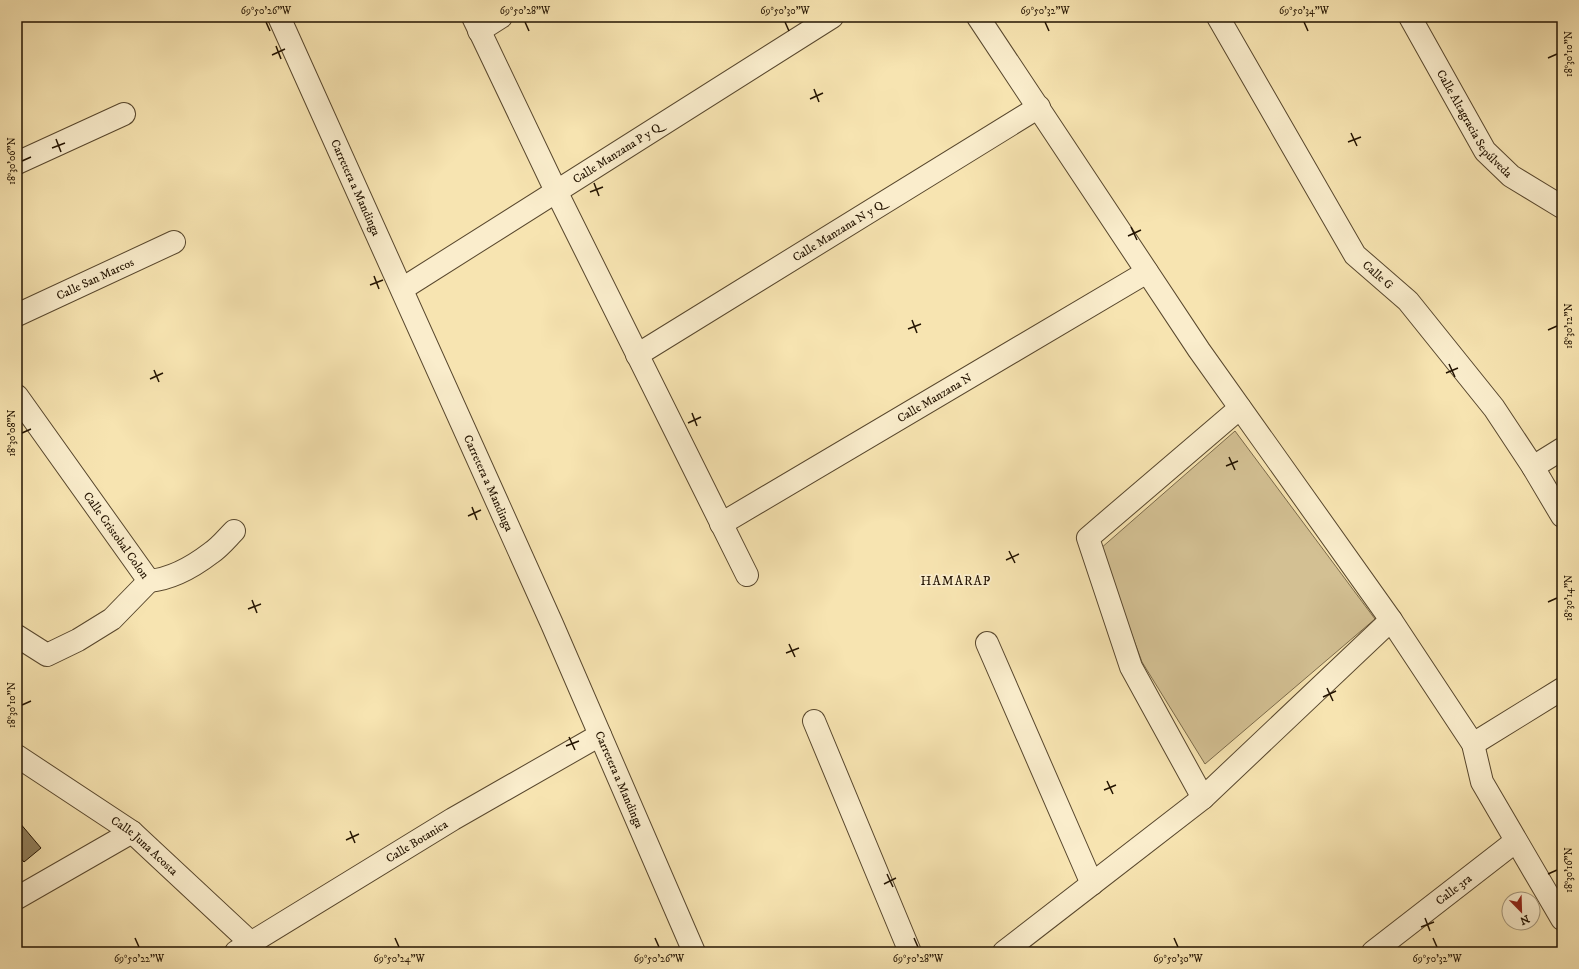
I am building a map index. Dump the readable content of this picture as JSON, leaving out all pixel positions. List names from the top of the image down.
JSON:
{
  "streets": {
    "street": [
      "Calle Altagracia Sepúlveda",
      "Calle Manzana P y Q",
      "Carretera a Mandinga",
      "Calle Manzana N y Q",
      "Calle G",
      "Calle San Marcos",
      "Calle Manzana N",
      "Calle Cristobal Colon",
      "Calle Botanica",
      "Calle Juna Acosta",
      "Calle 3ra"
    ]
  },
  "crossings": [
    ["Calle Manzana P y Q", "Carretera a Mandinga"],
    ["Carretera a Mandinga", "Calle Botanica"],
    ["Calle Botanica", "Calle Juna Acosta"]
  ],
  "districts": ["HAMARAP"],
  "north": "bottom right",
  "coordinates": [
    "69°50'26\"W",
    "69°50'28\"W",
    "69°50'30\"W",
    "69°50'32\"W",
    "69°50'34\"W",
    "18°30'10\"N",
    "18°30'06\"N",
    "18°30'12\"N",
    "18°30'08\"N",
    "18°30'14\"N",
    "18°30'16\"N",
    "69°50'22\"W",
    "69°50'24\"W"
  ]
}
